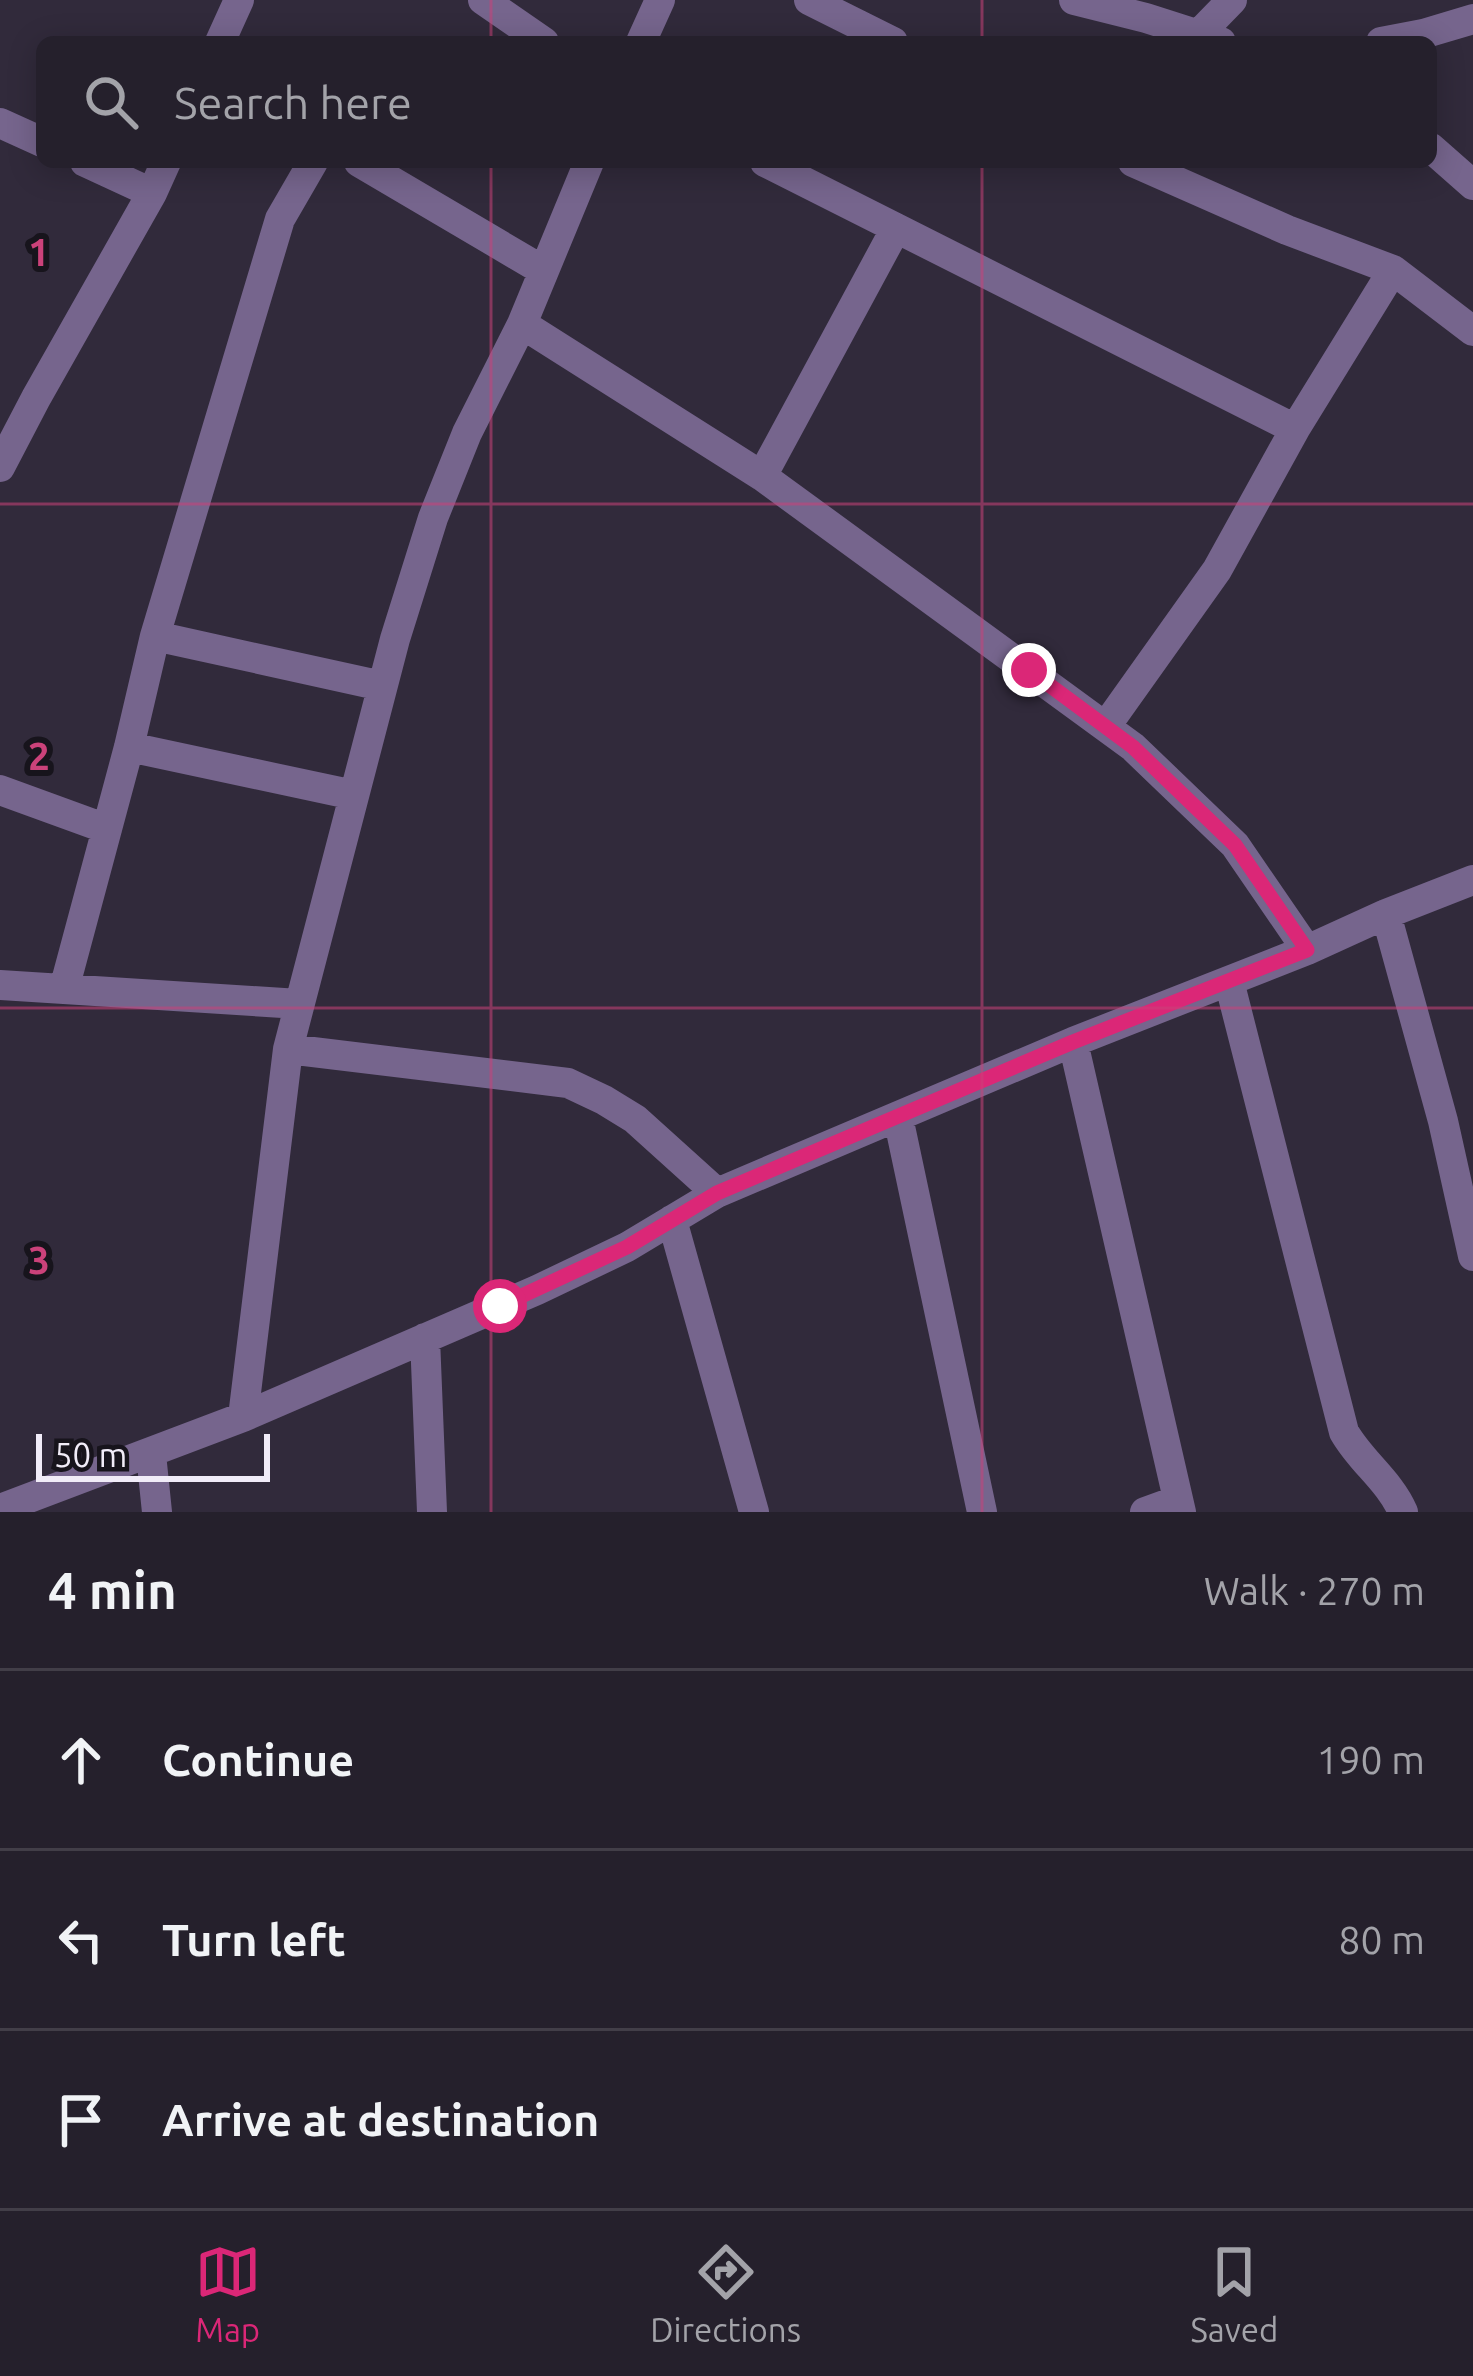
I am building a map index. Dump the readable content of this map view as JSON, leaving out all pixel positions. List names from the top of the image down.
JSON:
{
  "scale_bar": "50 m",
  "page": {
    "search": "Search here",
    "scale": "50 m",
    "heading": ["4 min", "Walk · 270 m"],
    "list": [
      ["Continue", "190 m"],
      ["Turn left", "80 m"],
      "Arrive at destination"
    ],
    "nav": ["Map", "Directions", "Saved"]
  },
  "grid": {
    "rows": ["1", "2", "3"]
  }
}
